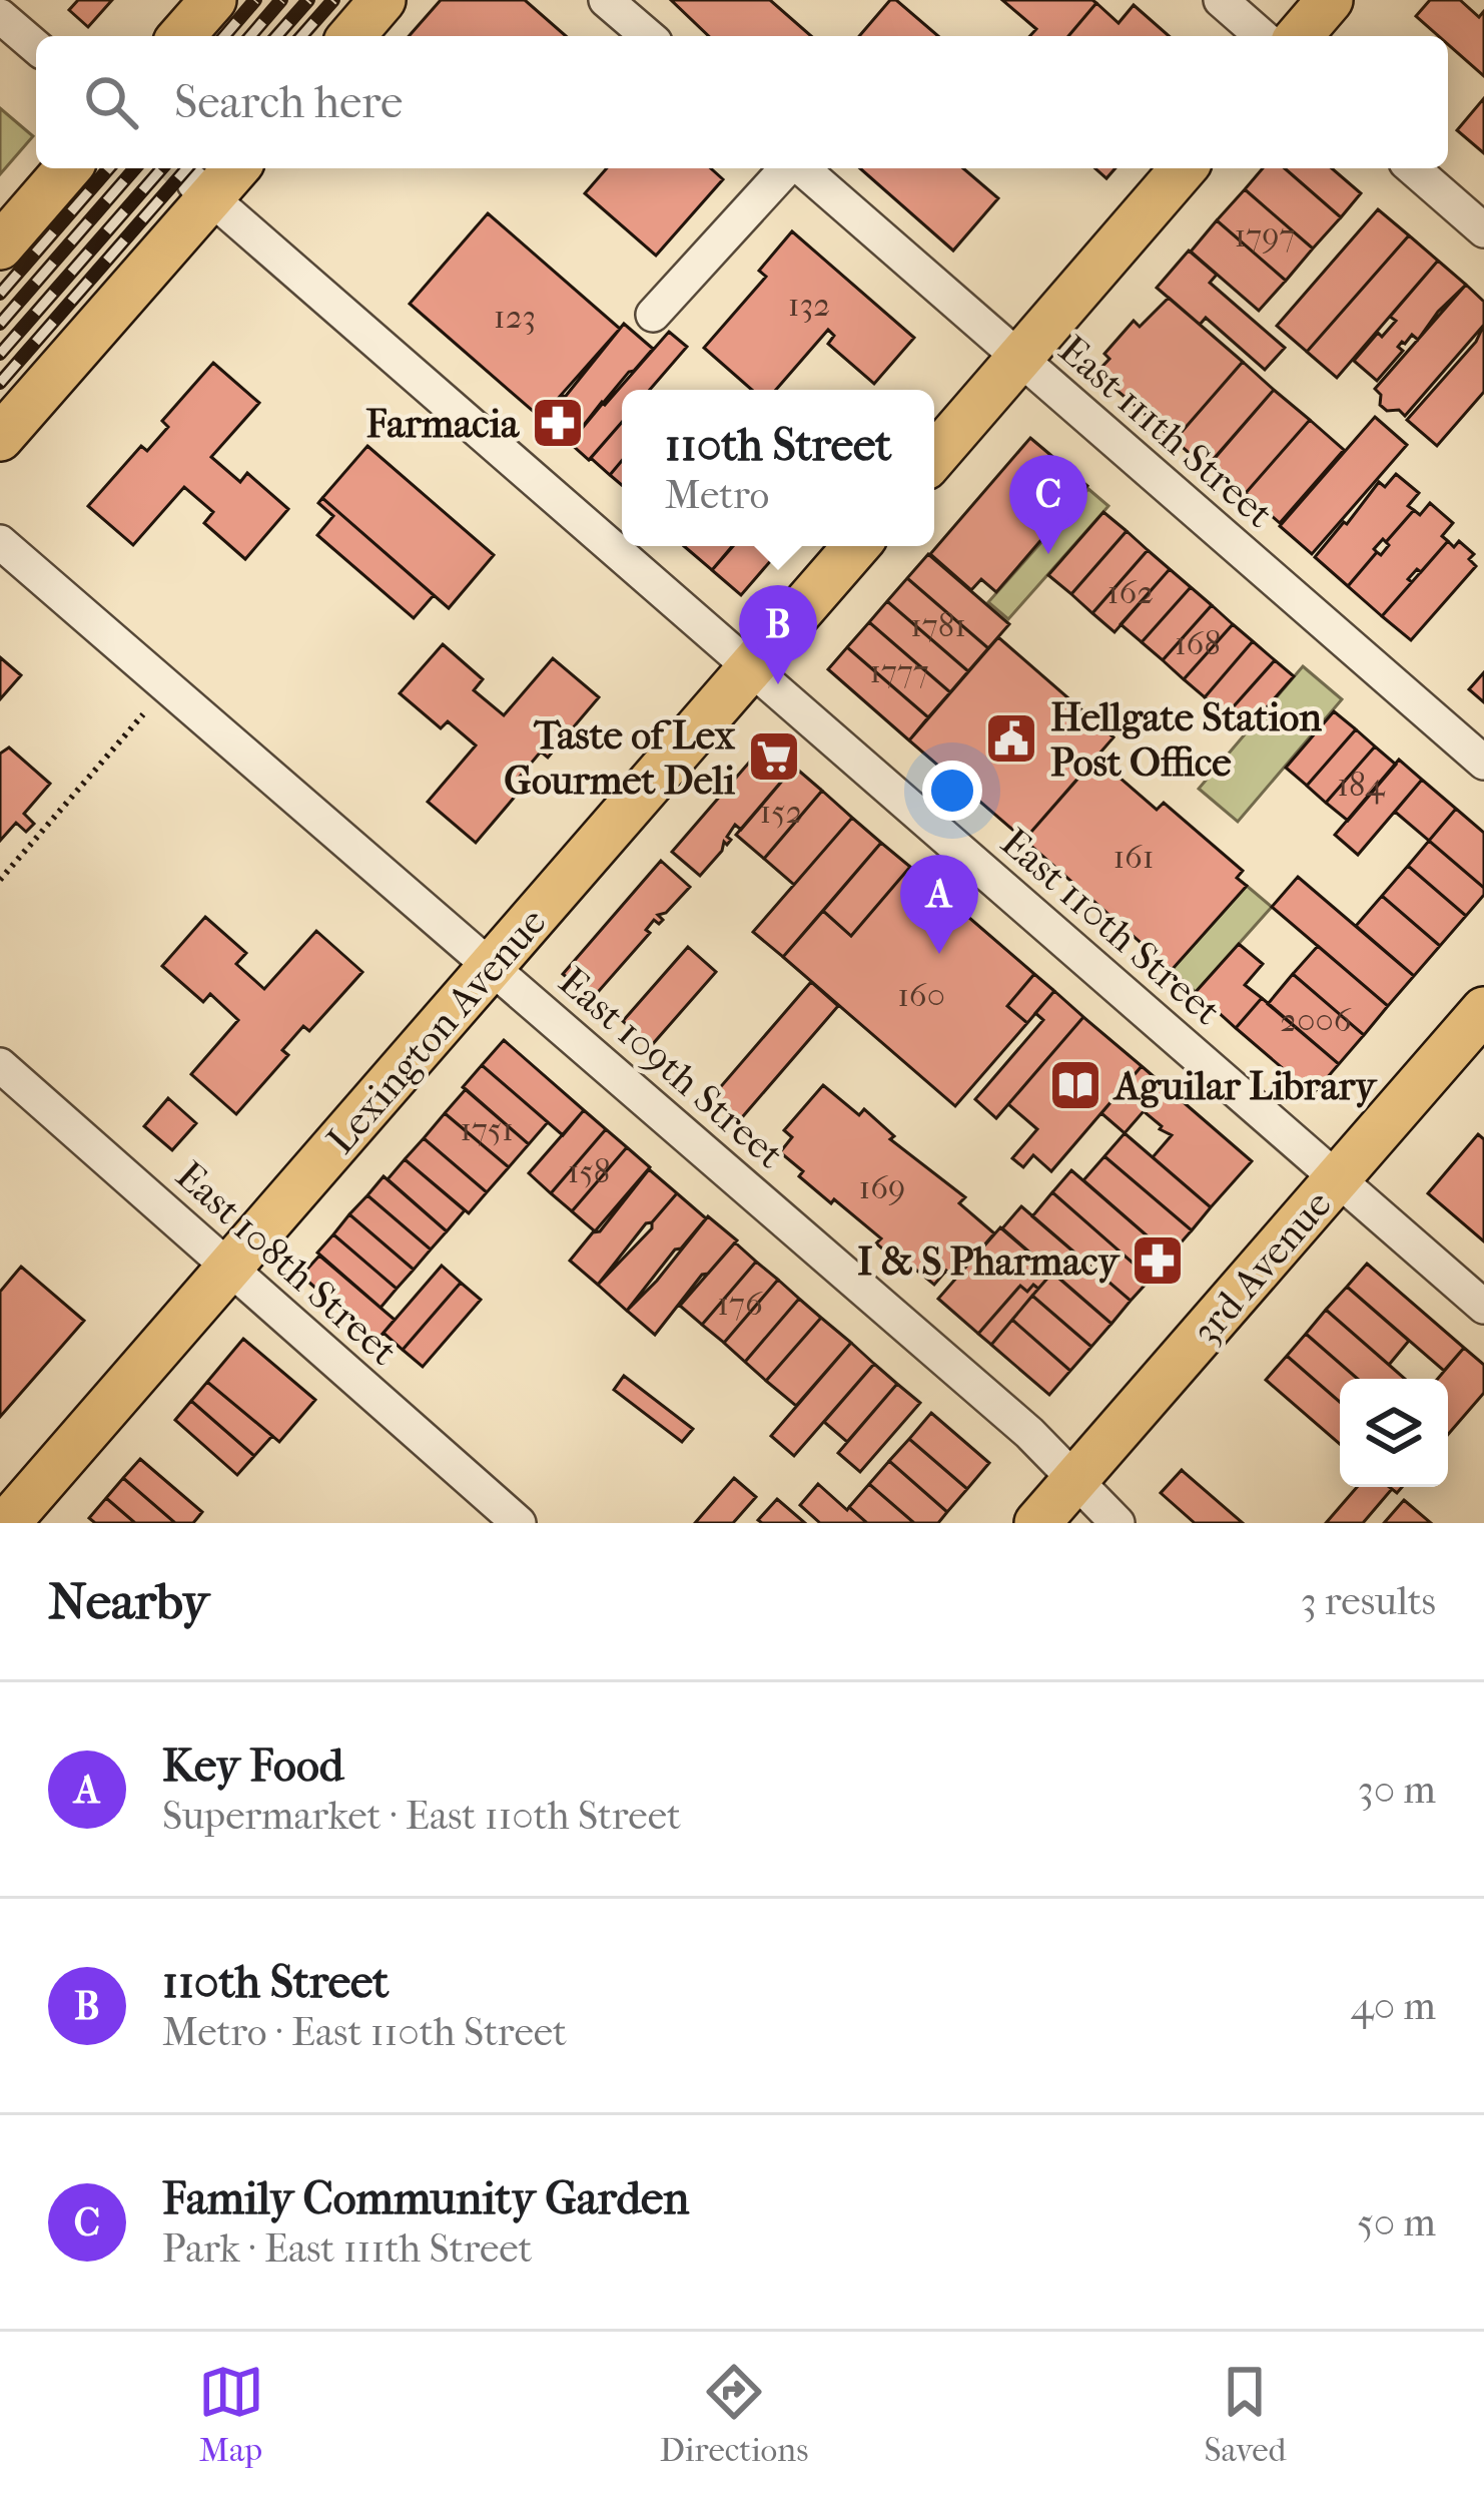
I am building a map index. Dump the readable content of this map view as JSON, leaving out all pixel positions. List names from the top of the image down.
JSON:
{
  "streets": {
    "main road": ["Lexington Avenue", "3rd Avenue"],
    "street": [
      "East 111th Street",
      "East 110th Street",
      "East 109th Street",
      "East 108th Street"
    ]
  },
  "crossings": [
    ["East 110th Street", "Lexington Avenue"],
    ["East 110th Street", "3rd Avenue"],
    ["Lexington Avenue", "East 109th Street"],
    ["Lexington Avenue", "East 108th Street"],
    ["East 109th Street", "3rd Avenue"]
  ],
  "places": {
    "pharmacy": ["Farmacia", "I & S Pharmacy"],
    "public building": ["Hellgate Station Post Office"],
    "supermarket": ["Taste of Lex Gourmet Deli"],
    "library": ["Aguilar Library"]
  },
  "house_numbers": [
    "1797",
    "132",
    "123",
    "162",
    "1781",
    "168",
    "1777",
    "184",
    "152",
    "161",
    "160",
    "2006",
    "1751",
    "158",
    "169",
    "176"
  ],
  "page": {
    "search": "Search here",
    "popup": ["110th Street", "Metro"],
    "pins": ["C", "B", "A"],
    "heading": ["Nearby", "3 results"],
    "list": [
      {
        "mark": "A",
        "name": "Key Food",
        "note": "Supermarket · East 110th Street",
        "value": "30 m"
      },
      {
        "mark": "B",
        "name": "110th Street",
        "note": "Metro · East 110th Street",
        "value": "40 m"
      },
      {
        "mark": "C",
        "name": "Family Community Garden",
        "note": "Park · East 111th Street",
        "value": "50 m"
      }
    ],
    "nav": ["Map", "Directions", "Saved"]
  }
}
